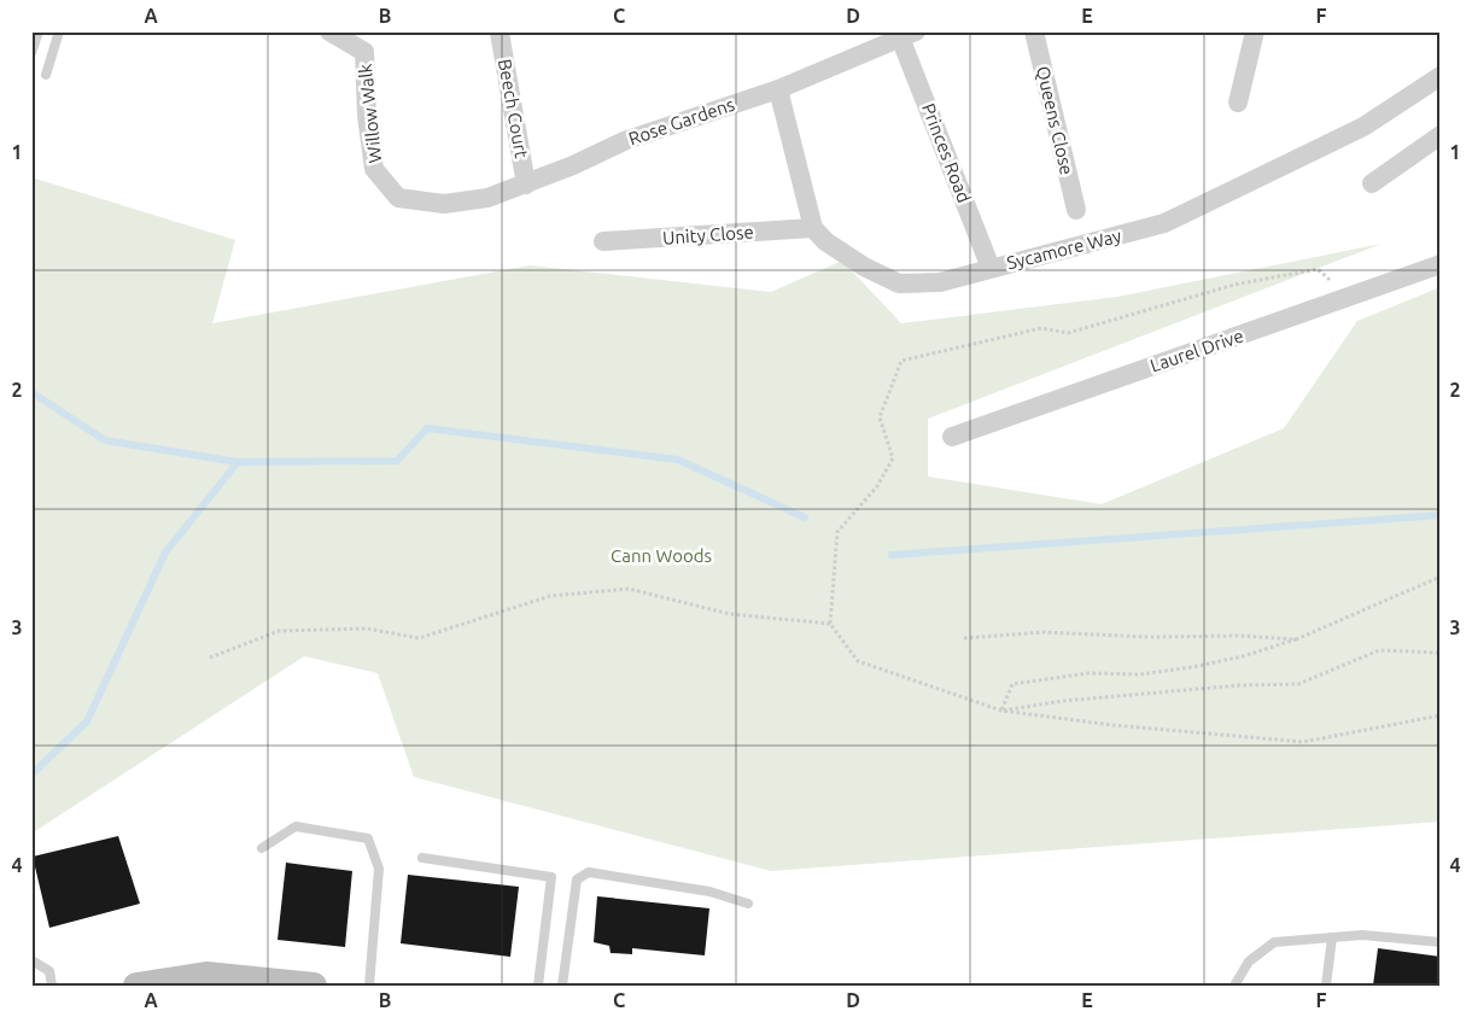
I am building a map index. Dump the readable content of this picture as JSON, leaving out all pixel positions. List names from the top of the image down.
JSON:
{
  "streets": {
    "street": [
      "Beech Court",
      "Willow Walk",
      "Queens Close",
      "Rose Gardens",
      "Princes Road",
      "Unity Close",
      "Sycamore Way",
      "Laurel Drive"
    ]
  },
  "crossings": [
    ["Beech Court", "Rose Gardens"],
    ["Willow Walk", "Rose Gardens"],
    ["Rose Gardens", "Princes Road"],
    ["Princes Road", "Sycamore Way"],
    ["Unity Close", "Sycamore Way"]
  ],
  "parks": ["Cann Woods"],
  "grid": {
    "columns": [
      "A",
      "B",
      "C",
      "D",
      "E",
      "F"
    ],
    "rows": [
      "1",
      "2",
      "3",
      "4"
    ]
  }
}
